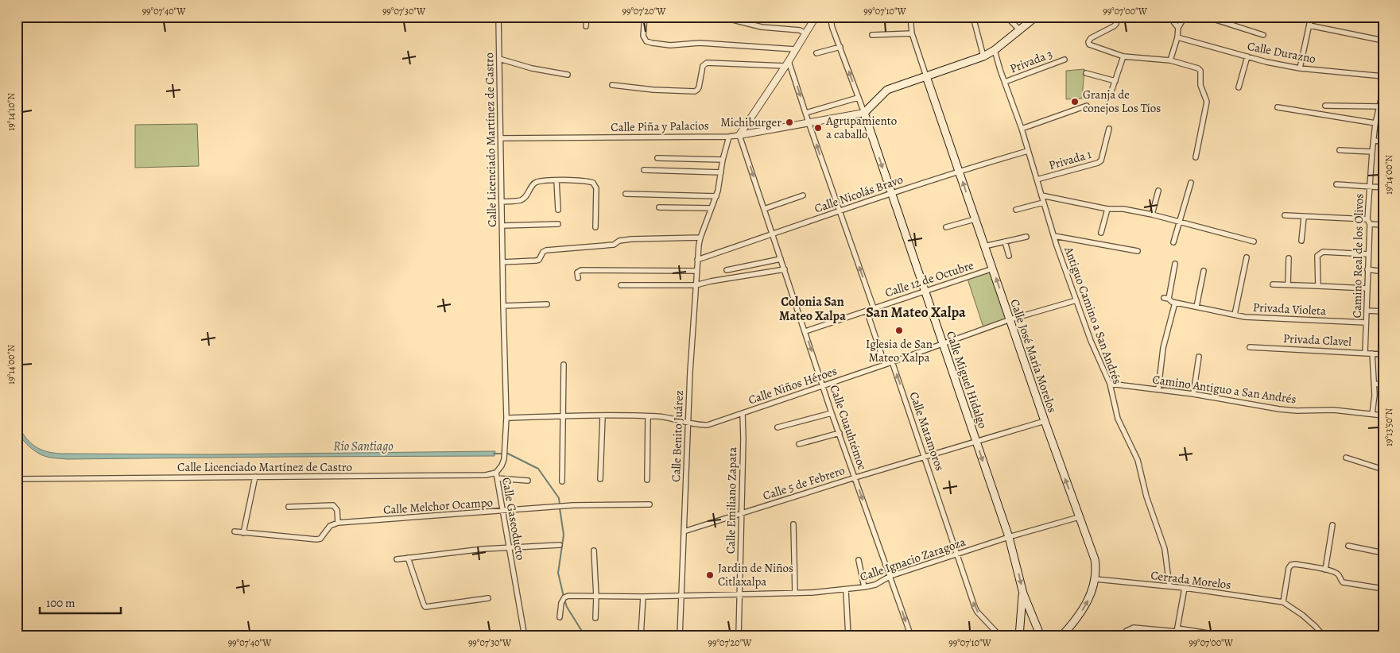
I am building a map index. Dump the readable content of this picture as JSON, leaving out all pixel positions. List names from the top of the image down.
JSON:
{
  "streets": {
    "main road": ["Calle José María Morelos", "Calle Miguel Hidalgo"],
    "street": [
      "Calle Durazno",
      "Privada 3",
      "Calle Piña y Palacios",
      "Calle Licenciado Martínez de Castro",
      "Privada 1",
      "Calle Nicolás Bravo",
      "Camino Real de los Olivos",
      "Calle 12 de Octubre",
      "Privada Violeta",
      "Antiguo Camino a San Andrés",
      "Privada Clavel",
      "Calle Niños Héroes",
      "Camino Antiguo a San Andrés",
      "Calle Cuauhtémoc",
      "Calle Matamoros",
      "Calle Benito Juárez",
      "Calle 5 de Febrero",
      "Calle Emiliano Zapata",
      "Calle Melchor Ocampo",
      "Calle Gaseoducto",
      "Calle Ignacio Zaragoza",
      "Cerrada Morelos"
    ]
  },
  "crossings": [
    ["Privada 3", "Antiguo Camino a San Andrés"],
    ["Calle Piña y Palacios", "Calle Licenciado Martínez de Castro"],
    ["Calle Piña y Palacios", "Calle Miguel Hidalgo"],
    ["Calle Piña y Palacios", "Calle Cuauhtémoc"],
    ["Calle Piña y Palacios", "Calle Benito Juárez"],
    ["Calle Licenciado Martínez de Castro", "Calle Niños Héroes"],
    ["Calle Licenciado Martínez de Castro", "Calle Gaseoducto"],
    ["Privada 1", "Antiguo Camino a San Andrés"],
    ["Calle Nicolás Bravo", "Antiguo Camino a San Andrés"],
    ["Calle Nicolás Bravo", "Calle José María Morelos"],
    ["Calle Nicolás Bravo", "Calle Miguel Hidalgo"],
    ["Calle Nicolás Bravo", "Calle Cuauhtémoc"],
    ["Calle Nicolás Bravo", "Calle Benito Juárez"],
    ["Camino Real de los Olivos", "Privada Violeta"],
    ["Camino Real de los Olivos", "Privada Clavel"],
    ["Calle 12 de Octubre", "Calle José María Morelos"],
    ["Calle 12 de Octubre", "Calle Miguel Hidalgo"],
    ["Calle 12 de Octubre", "Calle Cuauhtémoc"],
    ["Antiguo Camino a San Andrés", "Calle Niños Héroes"],
    ["Antiguo Camino a San Andrés", "Camino Antiguo a San Andrés"],
    ["Antiguo Camino a San Andrés", "Cerrada Morelos"],
    ["Calle José María Morelos", "Calle Niños Héroes"],
    ["Calle José María Morelos", "Calle 5 de Febrero"],
    ["Calle José María Morelos", "Calle Ignacio Zaragoza"],
    ["Calle José María Morelos", "Cerrada Morelos"],
    ["Calle Miguel Hidalgo", "Calle Niños Héroes"],
    ["Calle Miguel Hidalgo", "Calle 5 de Febrero"],
    ["Calle Miguel Hidalgo", "Calle Ignacio Zaragoza"],
    ["Calle Niños Héroes", "Calle Cuauhtémoc"],
    ["Calle Niños Héroes", "Calle Matamoros"],
    ["Calle Niños Héroes", "Calle Benito Juárez"],
    ["Calle Niños Héroes", "Calle Emiliano Zapata"],
    ["Calle Cuauhtémoc", "Calle 5 de Febrero"],
    ["Calle Cuauhtémoc", "Calle Ignacio Zaragoza"],
    ["Calle Matamoros", "Calle 5 de Febrero"],
    ["Calle Matamoros", "Calle Ignacio Zaragoza"],
    ["Calle Benito Juárez", "Calle 5 de Febrero"],
    ["Calle Benito Juárez", "Calle Ignacio Zaragoza"],
    ["Calle 5 de Febrero", "Calle Emiliano Zapata"],
    ["Calle Emiliano Zapata", "Calle Ignacio Zaragoza"],
    ["Calle Melchor Ocampo", "Calle Gaseoducto"]
  ],
  "one_way": ["Calle José María Morelos", "Calle Cuauhtémoc", "Calle Matamoros"],
  "districts": ["Colonia San Mateo Xalpa", "San Mateo Xalpa"],
  "water": ["Río Santiago"],
  "places": [
    "Granja de conejos Los Tíos",
    "Michiburger",
    "Agrupamiento a caballo",
    "Iglesia de San Mateo Xalpa",
    "Jardin de Niños Citlaxalpa"
  ],
  "scale_bar": "100 m",
  "coordinates": [
    "99°07'40\"W",
    "99°07'30\"W",
    "99°07'20\"W",
    "99°07'10\"W",
    "99°07'00\"W",
    "19°14'10\"N",
    "19°14'00\"N",
    "19°13'50\"N"
  ]
}
